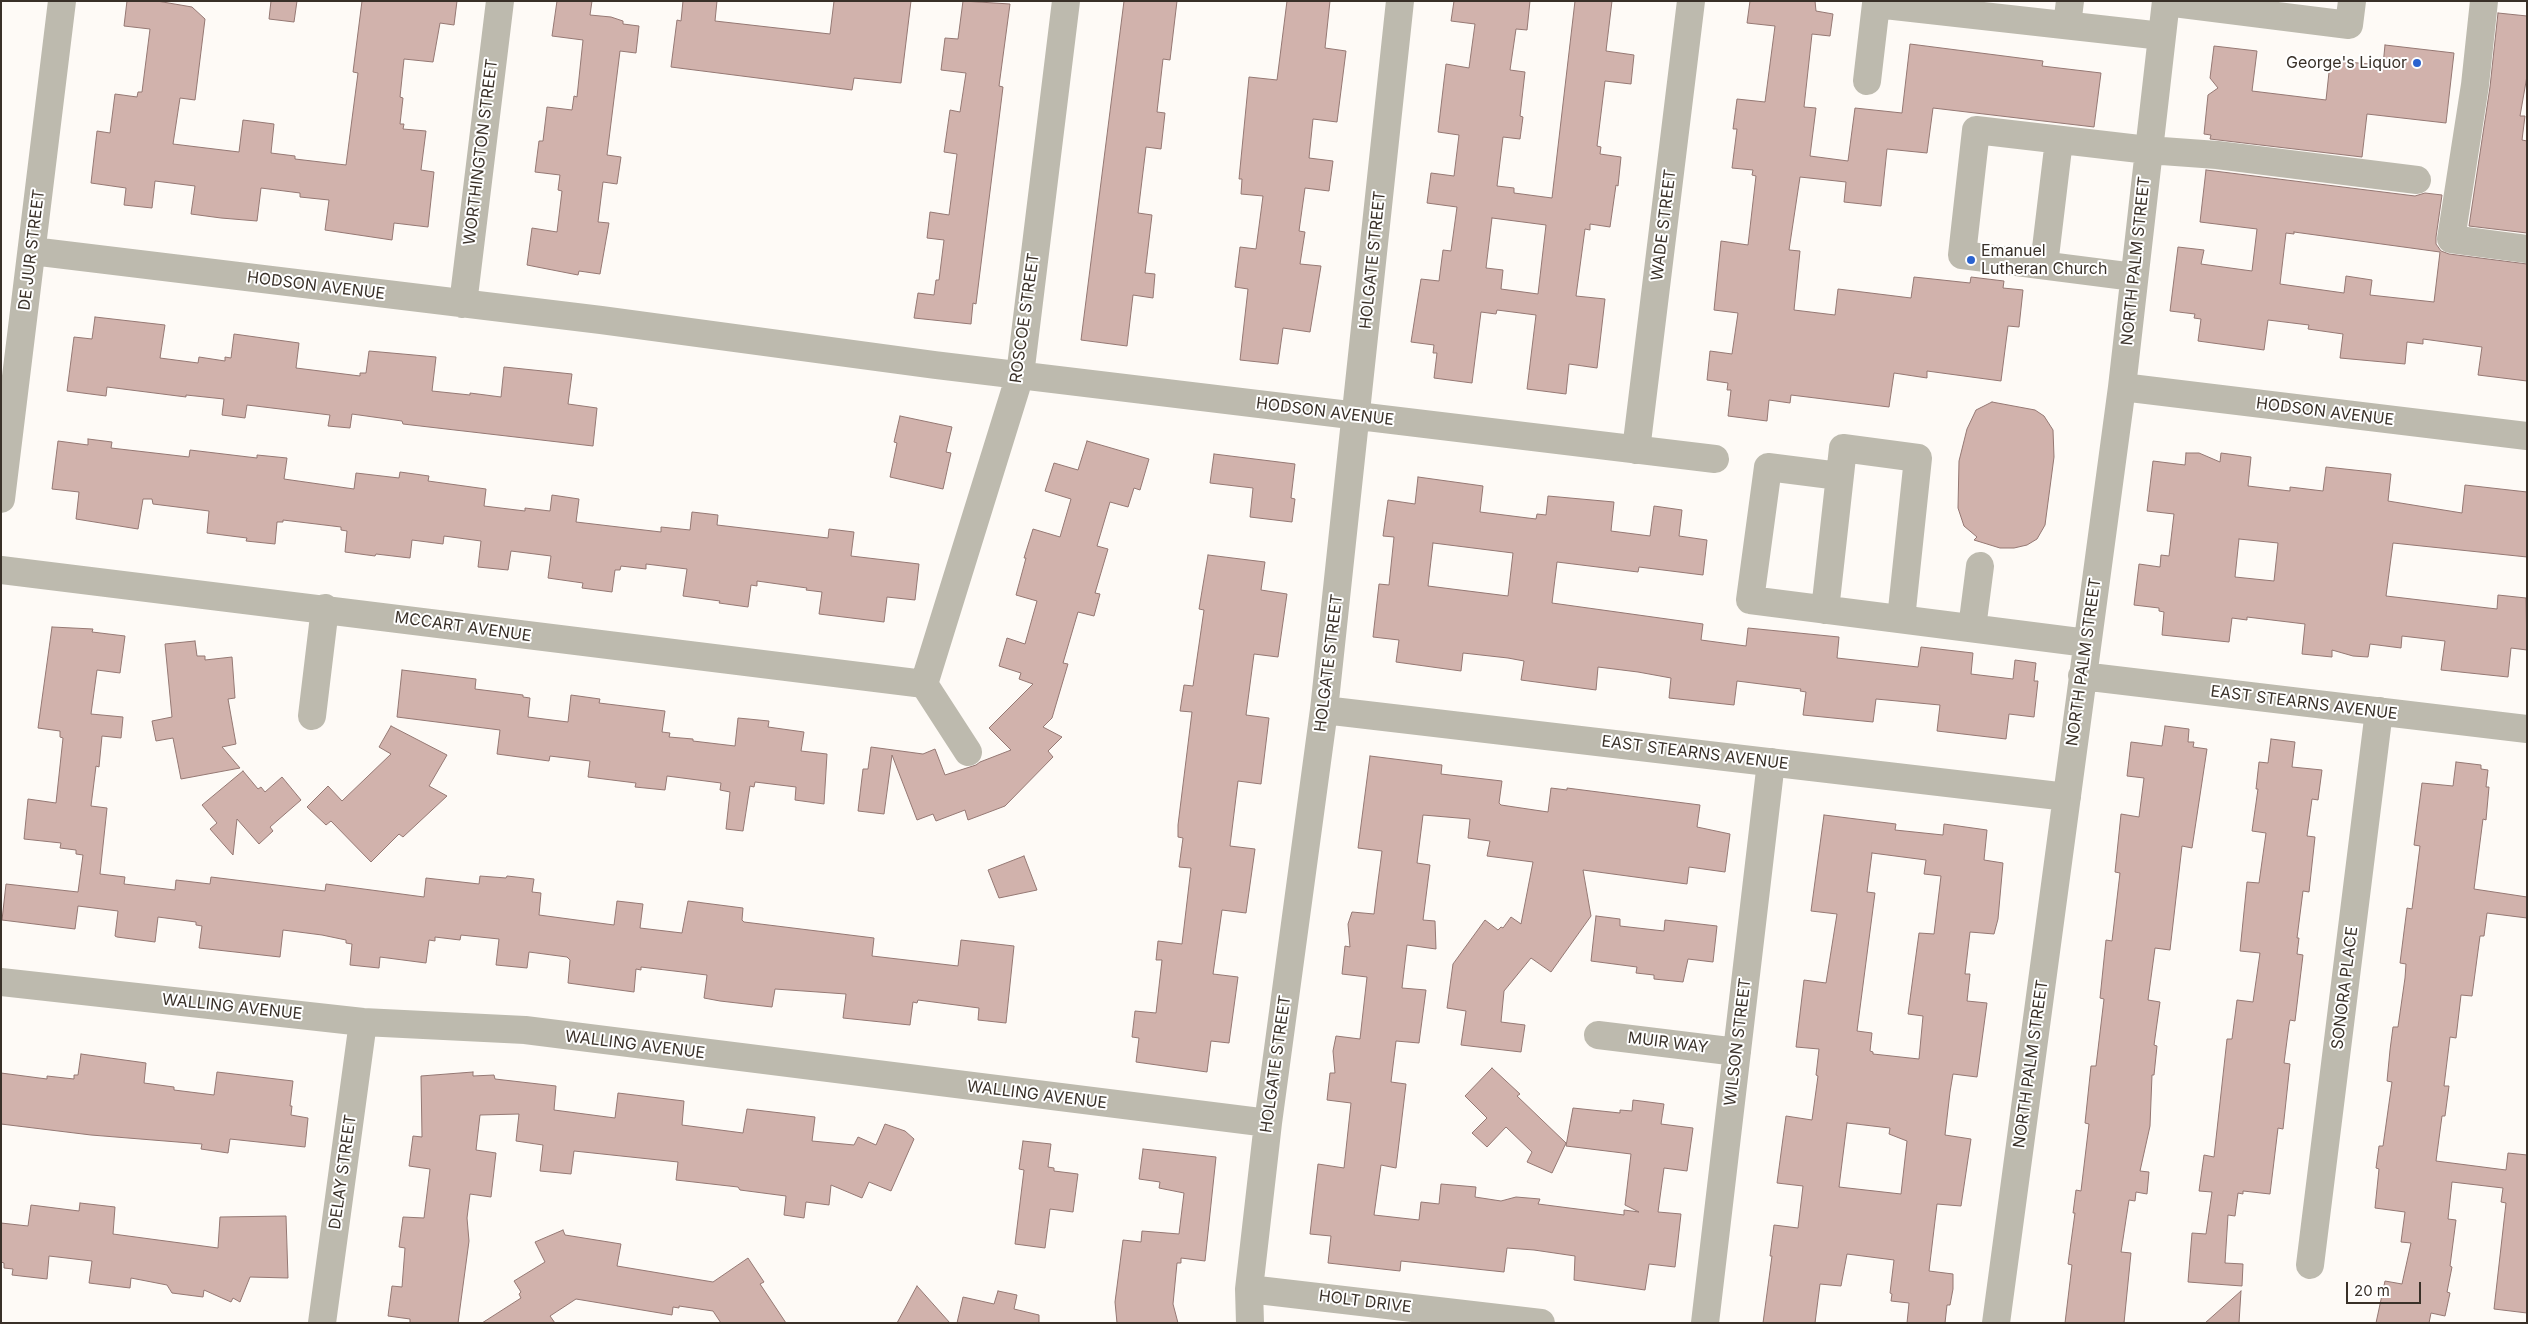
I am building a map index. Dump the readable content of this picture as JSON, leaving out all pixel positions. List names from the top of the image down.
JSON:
{
  "streets": {
    "street": [
      "WORTHINGTON STREET",
      "WADE STREET",
      "DE JUR STREET",
      "HOLGATE STREET",
      "NORTH PALM STREET",
      "HODSON AVENUE",
      "ROSCOE STREET",
      "MCCART AVENUE",
      "EAST STEARNS AVENUE",
      "SONORA PLACE",
      "WALLING AVENUE",
      "WILSON STREET",
      "MUIR WAY",
      "DELAY STREET",
      "HOLT DRIVE"
    ]
  },
  "crossings": [
    ["WORTHINGTON STREET", "HODSON AVENUE"],
    ["WADE STREET", "HODSON AVENUE"],
    ["DE JUR STREET", "HODSON AVENUE"],
    ["HOLGATE STREET", "HODSON AVENUE"],
    ["HOLGATE STREET", "EAST STEARNS AVENUE"],
    ["HOLGATE STREET", "WALLING AVENUE"],
    ["HOLGATE STREET", "HOLT DRIVE"],
    ["NORTH PALM STREET", "HODSON AVENUE"],
    ["NORTH PALM STREET", "EAST STEARNS AVENUE"],
    ["HODSON AVENUE", "ROSCOE STREET"],
    ["ROSCOE STREET", "MCCART AVENUE"],
    ["EAST STEARNS AVENUE", "SONORA PLACE"],
    ["EAST STEARNS AVENUE", "WILSON STREET"],
    ["WALLING AVENUE", "DELAY STREET"],
    ["WILSON STREET", "MUIR WAY"]
  ],
  "places": ["George's Liquor", "Emanuel Lutheran Church"],
  "scale_bar": "20 m"
}
